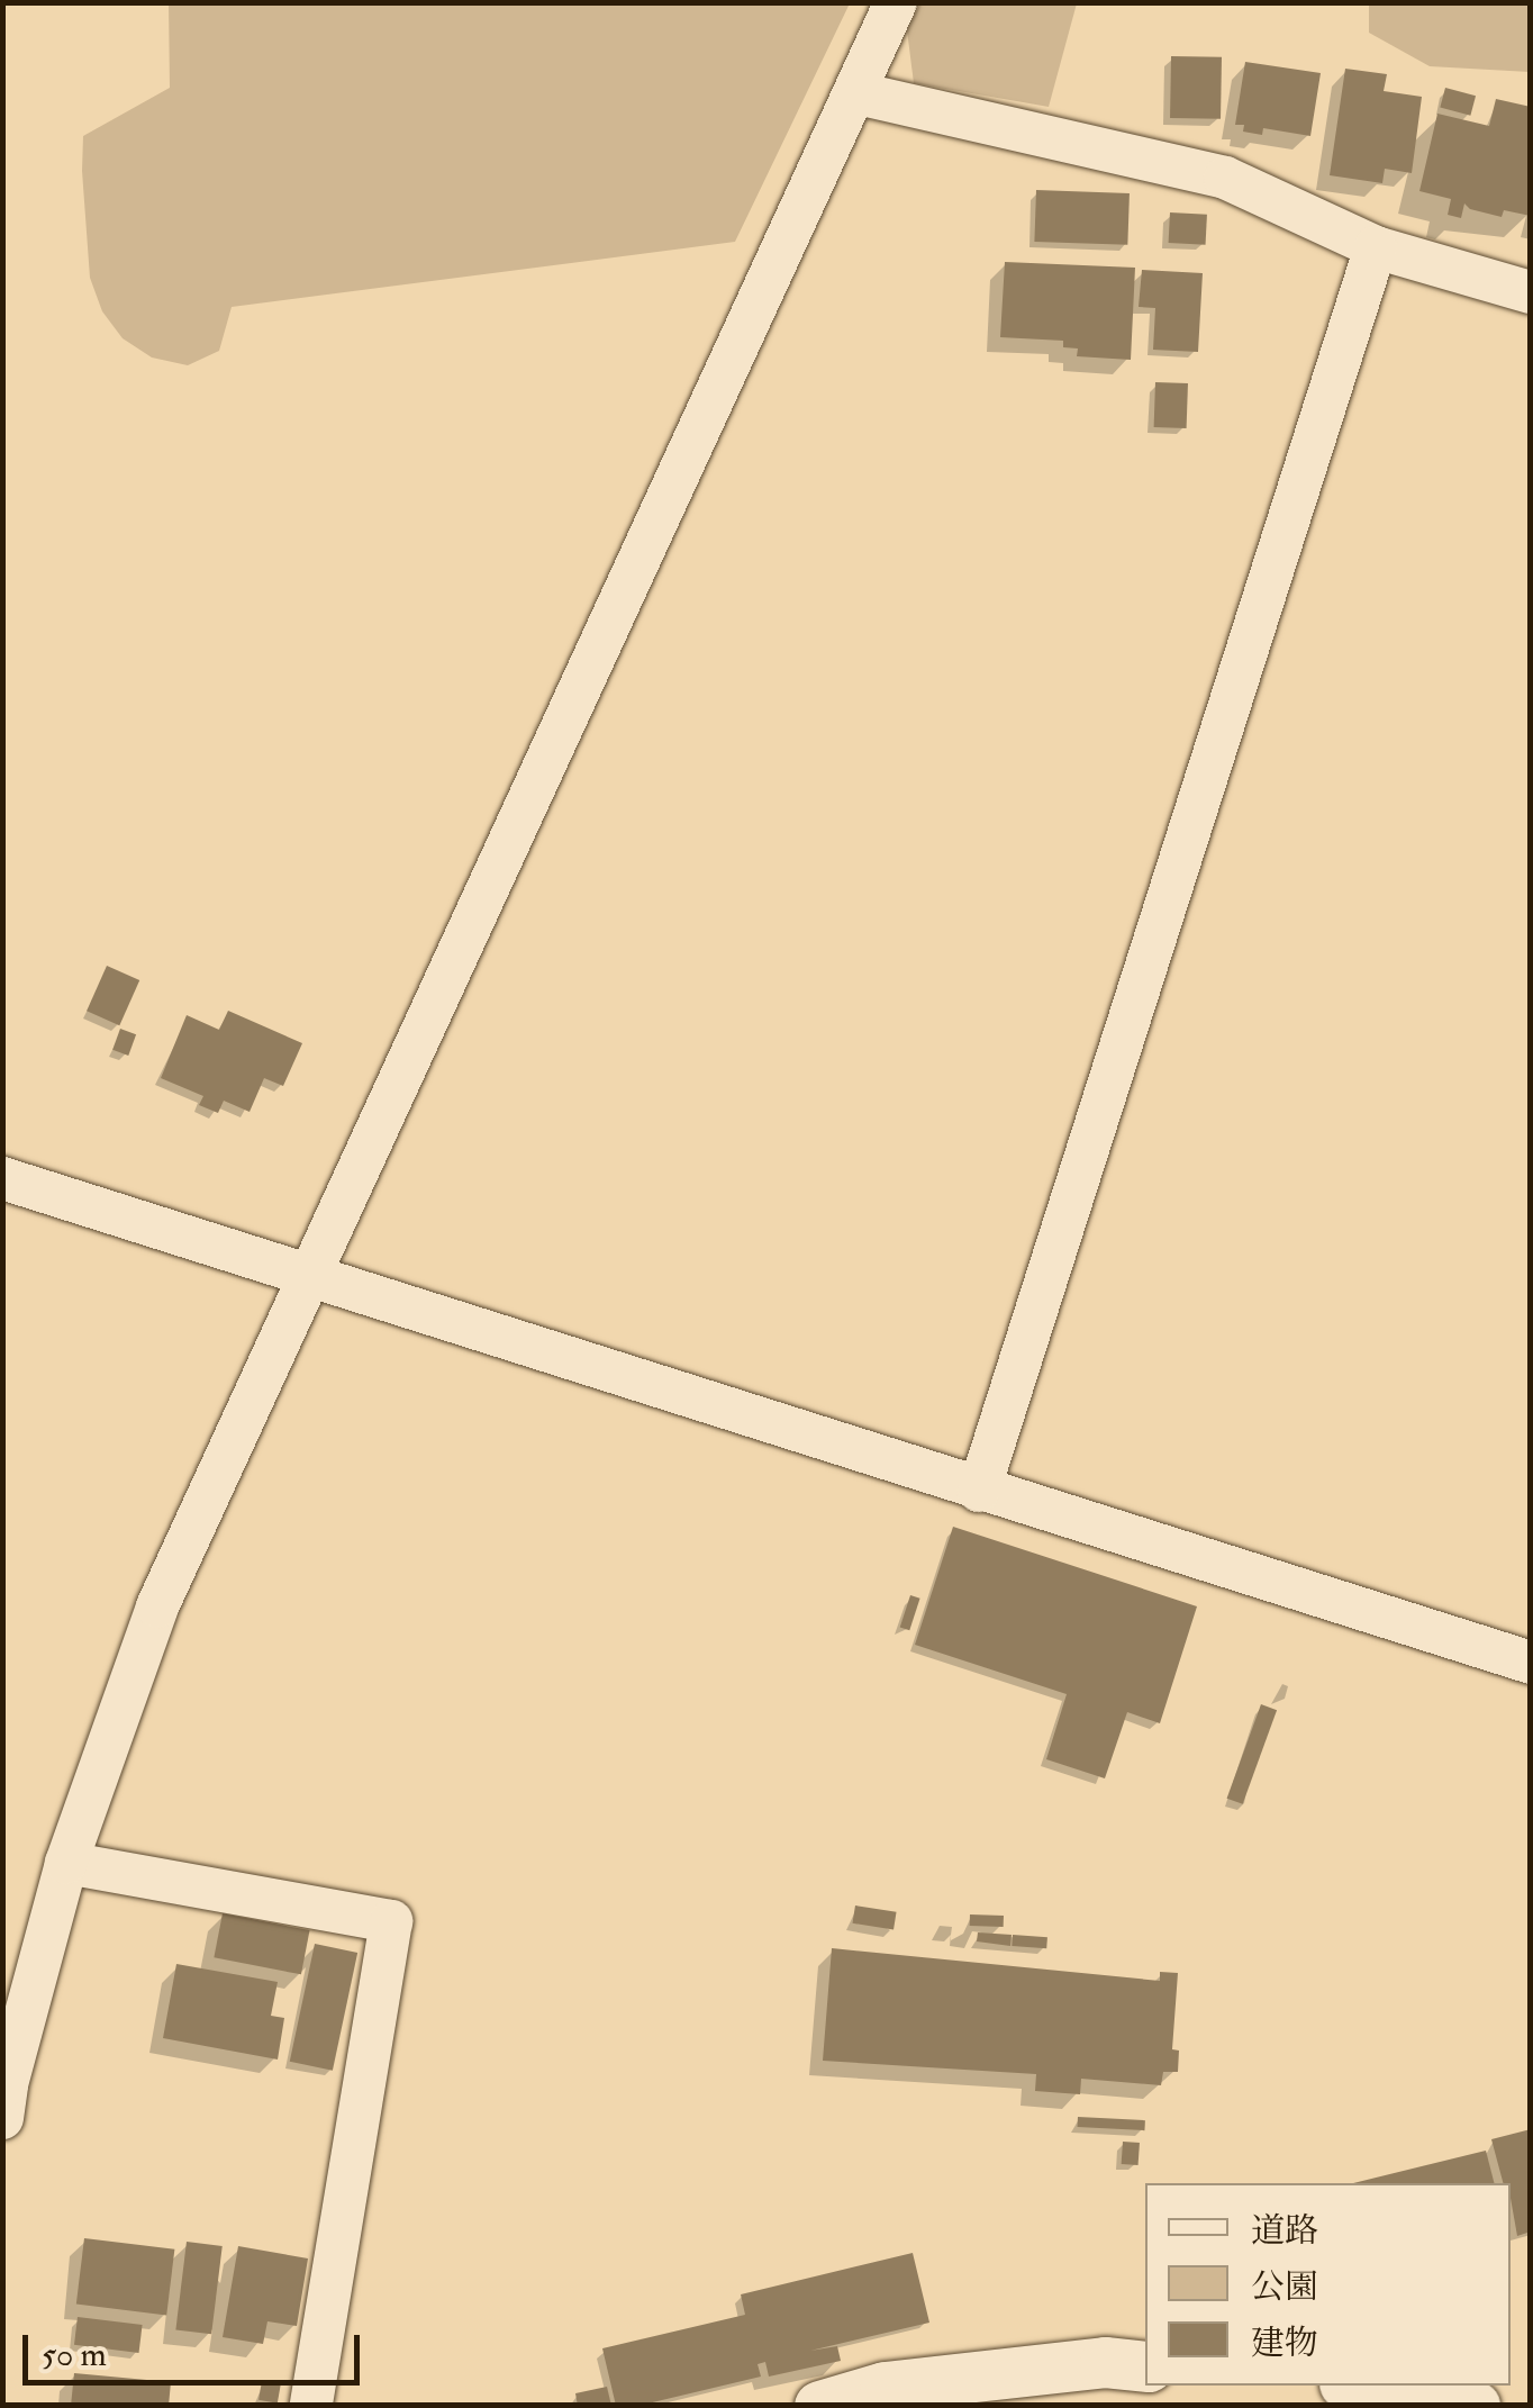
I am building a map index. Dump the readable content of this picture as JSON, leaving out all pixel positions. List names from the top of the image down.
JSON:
{
  "legend": ["道路", "公園", "建物"],
  "scale_bar": "50 m"
}
